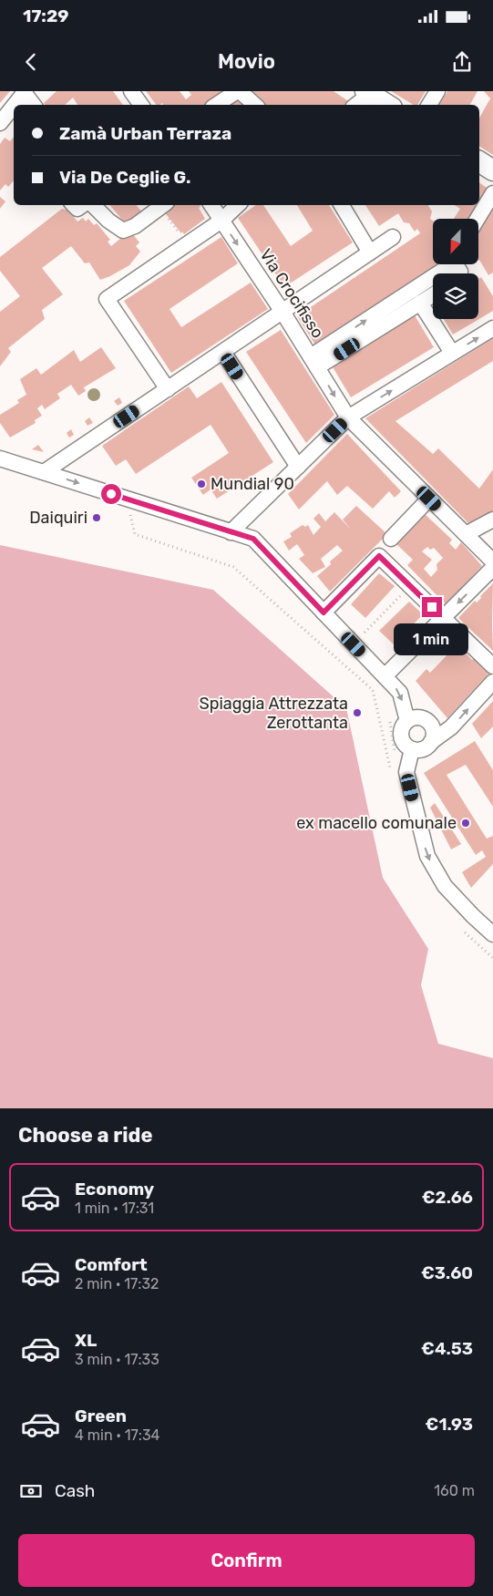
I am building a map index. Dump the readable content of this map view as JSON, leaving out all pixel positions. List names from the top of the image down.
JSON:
{
  "streets": {
    "street": ["Via Crocifisso"]
  },
  "places": [
    "Mundial 90",
    "Daiquiri",
    "Spiaggia Attrezzata Zerottanta",
    "ex macello comunale"
  ],
  "north": "bottom",
  "page": {
    "status": "17:29",
    "header": "Movio",
    "banner": ["Zamà Urban Terraza", "Via De Ceglie G."],
    "bubble": "1 min",
    "heading": "Choose a ride",
    "list": [
      {
        "name": "Economy",
        "note": "1 min · 17:31",
        "value": "€2.66"
      },
      {
        "name": "Comfort",
        "note": "2 min · 17:32",
        "value": "€3.60"
      },
      {
        "name": "XL",
        "note": "3 min · 17:33",
        "value": "€4.53"
      },
      {
        "name": "Green",
        "note": "4 min · 17:34",
        "value": "€1.93"
      }
    ],
    "pay": ["Cash", "160 m"],
    "buttons": "Confirm"
  }
}
